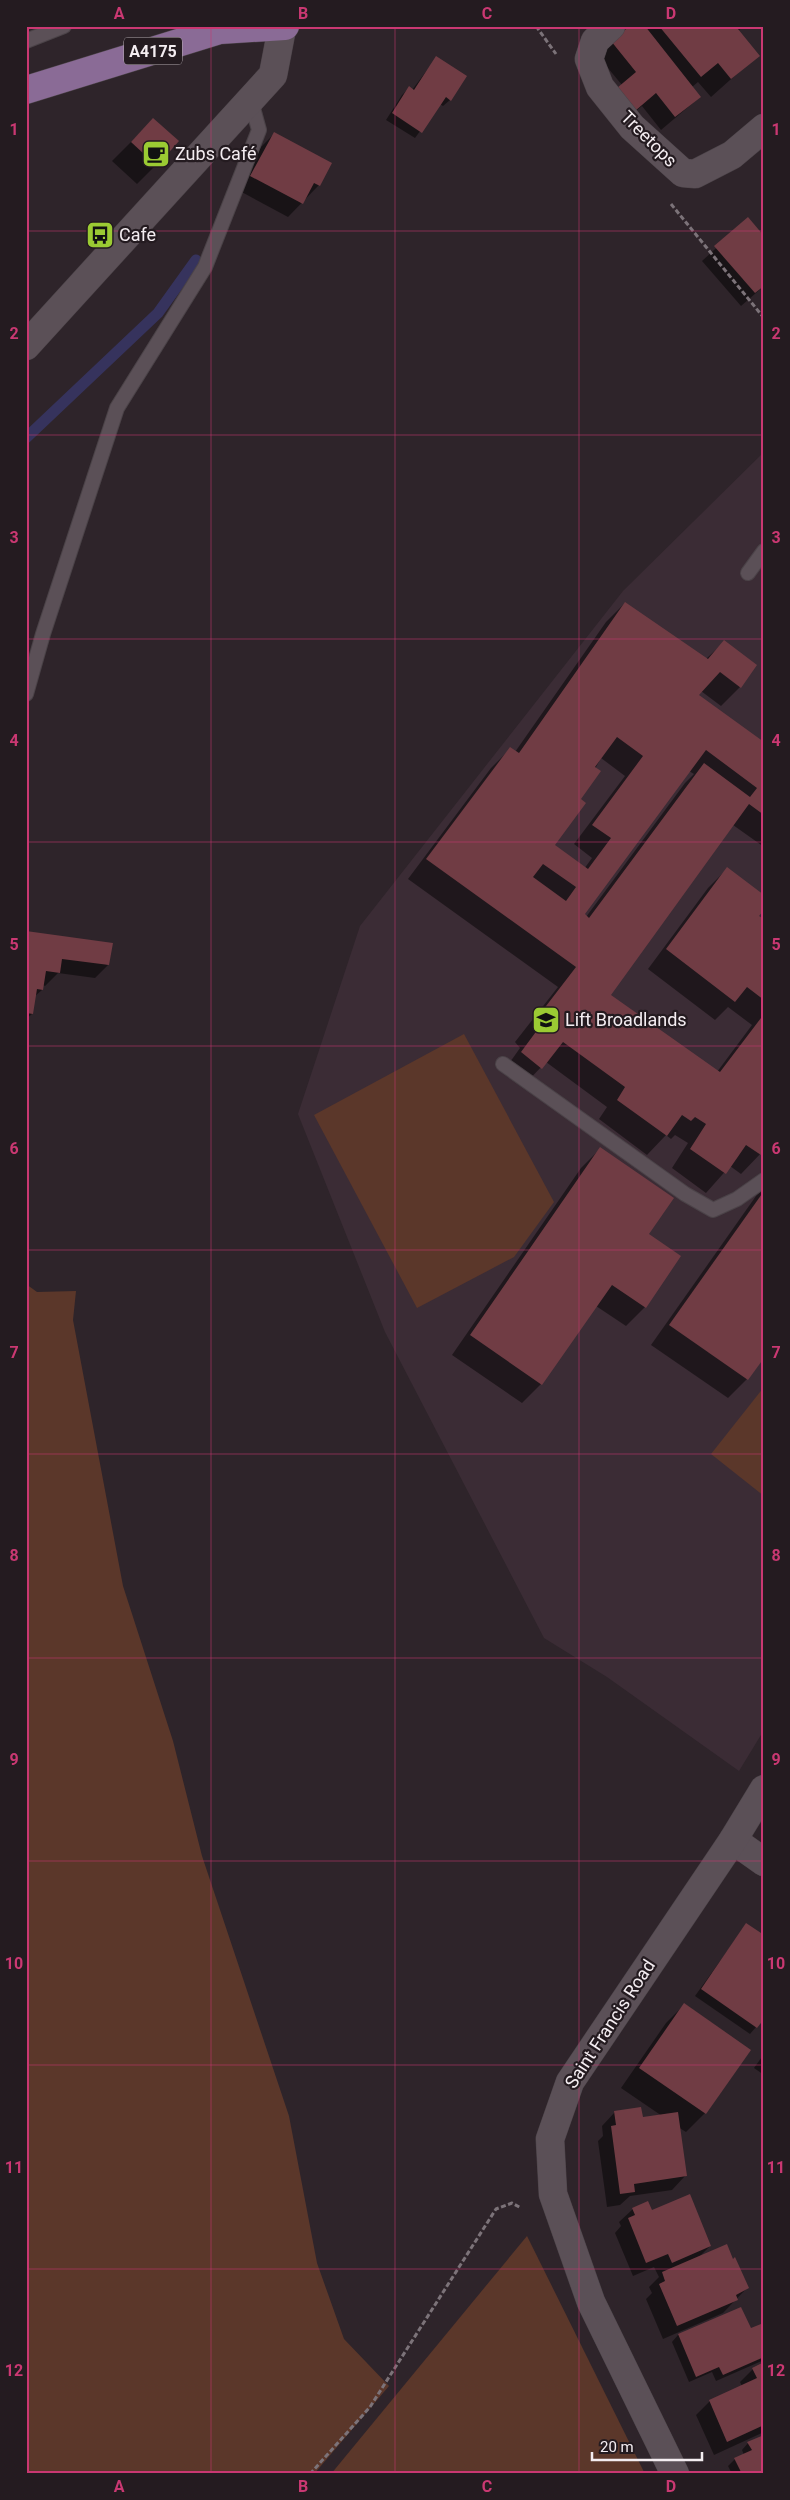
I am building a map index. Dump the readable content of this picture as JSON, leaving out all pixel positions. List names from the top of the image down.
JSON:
{
  "streets": {
    "main road": ["A4175"],
    "street": ["Treetops", "Saint Francis Road"]
  },
  "places": {
    "cafe": ["Zubs Café"],
    "bus stop": ["Cafe"],
    "school or university": ["Lift Broadlands"]
  },
  "scale_bar": "20 m",
  "grid": {
    "columns": [
      "A",
      "B",
      "C",
      "D"
    ],
    "rows": [
      "1",
      "2",
      "3",
      "4",
      "5",
      "6",
      "7",
      "8",
      "9",
      "10",
      "11",
      "12"
    ]
  }
}
